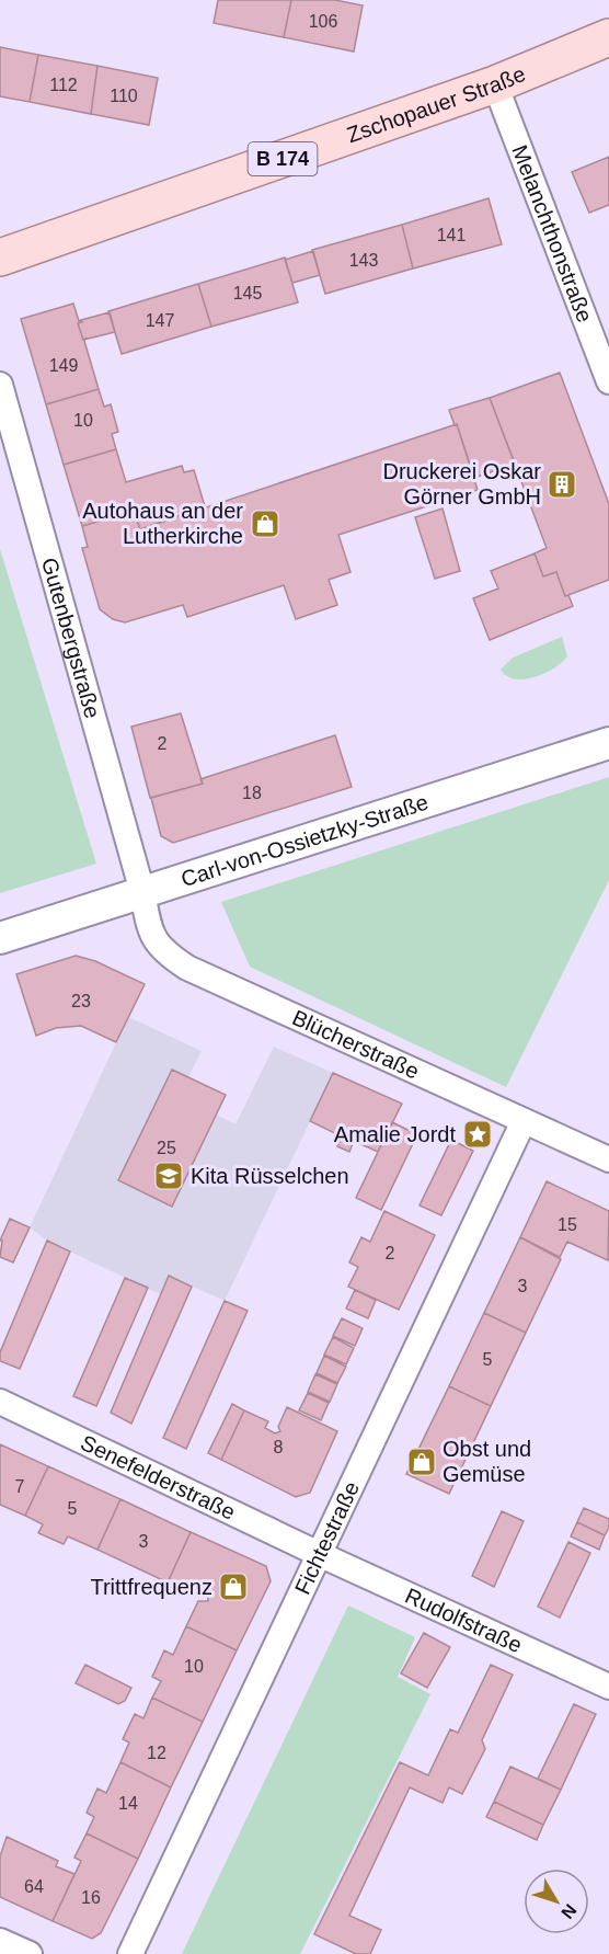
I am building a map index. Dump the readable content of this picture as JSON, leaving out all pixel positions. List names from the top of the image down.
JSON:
{
  "streets": {
    "main road": ["Zschopauer Straße", "B 174"],
    "street": [
      "Melanchthonstraße",
      "Gutenbergstraße",
      "Carl-von-Ossietzky-Straße",
      "Blücherstraße",
      "Senefelderstraße",
      "Fichtestraße",
      "Rudolfstraße"
    ]
  },
  "crossings": [
    ["Zschopauer Straße", "Melanchthonstraße"],
    ["Gutenbergstraße", "Carl-von-Ossietzky-Straße"],
    ["Gutenbergstraße", "Blücherstraße"],
    ["Carl-von-Ossietzky-Straße", "Blücherstraße"],
    ["Blücherstraße", "Fichtestraße"],
    ["Senefelderstraße", "Fichtestraße"],
    ["Senefelderstraße", "Rudolfstraße"],
    ["Fichtestraße", "Rudolfstraße"]
  ],
  "places": {
    "building": ["Druckerei Oskar Görner GmbH"],
    "shop": ["Autohaus an der Lutherkirche", "Obst und Gemüse", "Trittfrequenz"],
    "place": ["Amalie Jordt"],
    "school or university": ["Kita Rüsselchen"]
  },
  "house_numbers": [
    "106",
    "112",
    "110",
    "141",
    "143",
    "145",
    "147",
    "149",
    "10",
    "2",
    "18",
    "23",
    "25",
    "15",
    "2",
    "3",
    "5",
    "8",
    "7",
    "5",
    "3",
    "10",
    "12",
    "14",
    "64",
    "16"
  ],
  "north": "bottom right"
}
